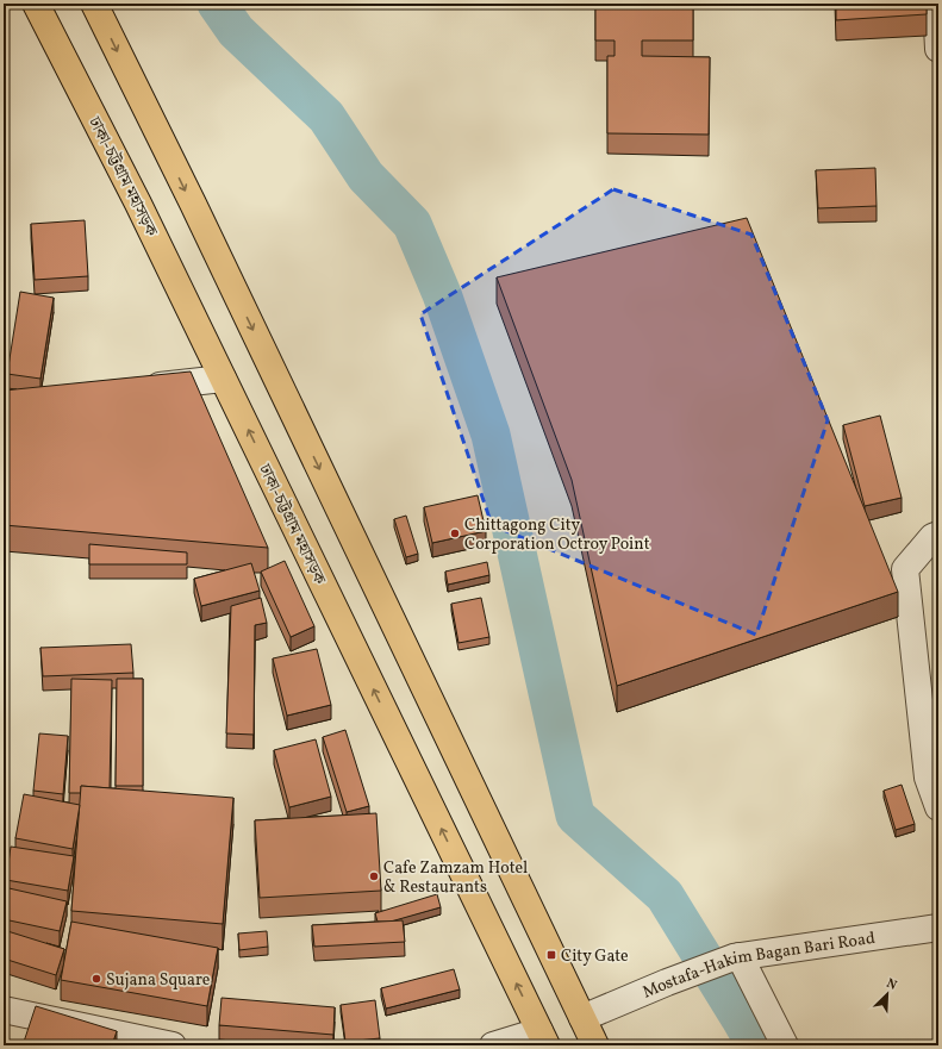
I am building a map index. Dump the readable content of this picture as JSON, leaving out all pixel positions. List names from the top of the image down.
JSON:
{
  "streets": {
    "highway": ["ঢাকা-চট্টগ্রাম মহাসড়ক"],
    "street": ["Mostafa-Hakim Bagan Bari Road"]
  },
  "places": {
    "other": ["Chittagong City Corporation Octroy Point", "Cafe Zamzam Hotel & Restaurants", "Sujana Square"],
    "transit": ["City Gate"]
  },
  "north": "top right"
}
